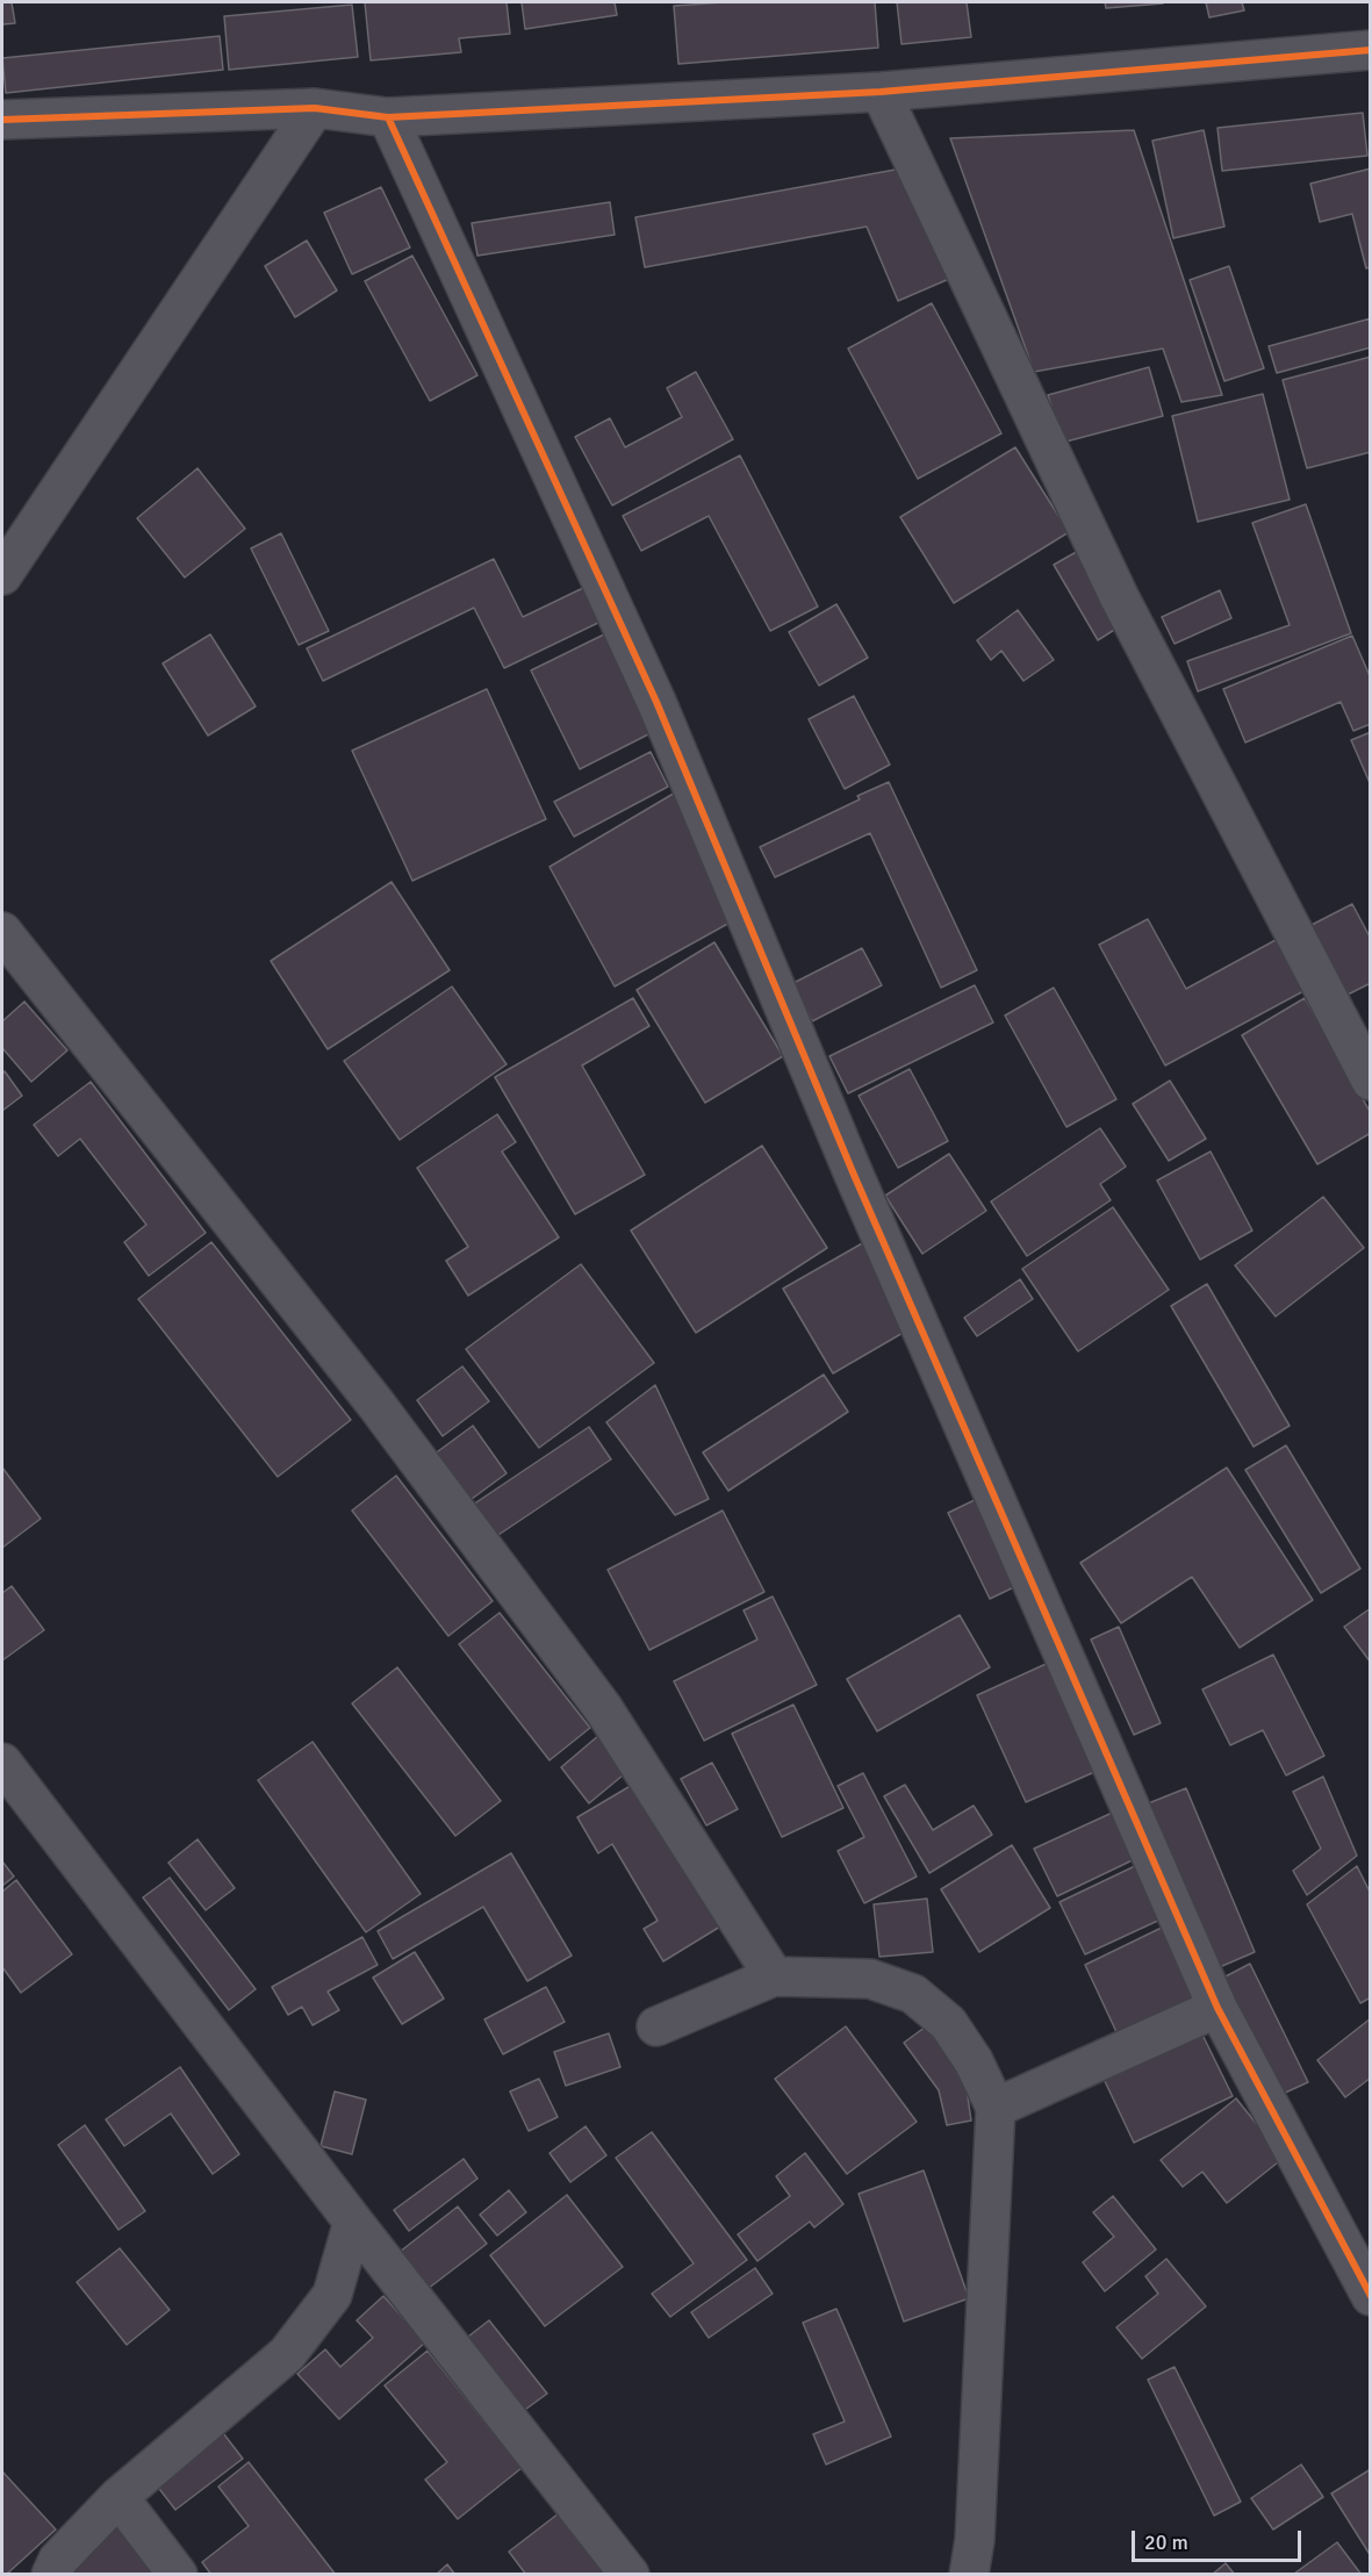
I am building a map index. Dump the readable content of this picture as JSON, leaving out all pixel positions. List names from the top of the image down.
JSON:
{
  "scale_bar": "20 m"
}
